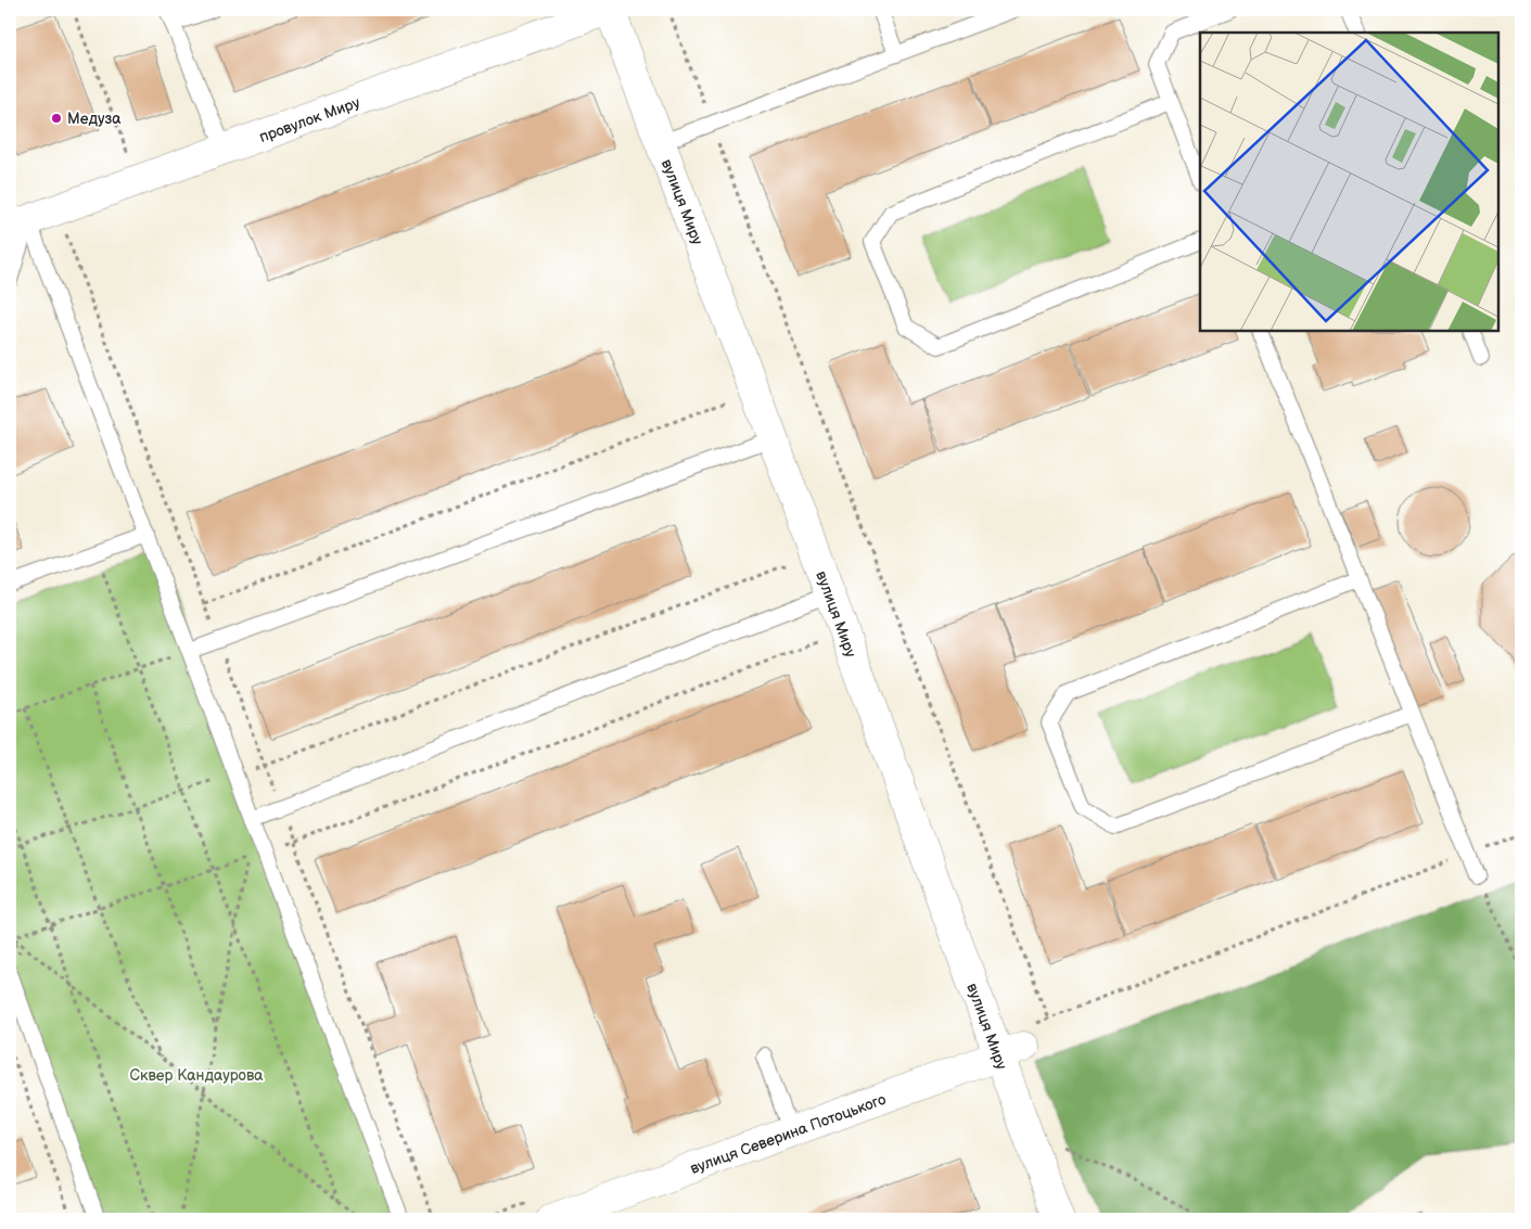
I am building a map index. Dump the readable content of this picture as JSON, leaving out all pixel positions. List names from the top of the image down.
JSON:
{
  "streets": {
    "street": ["провулок Миру", "вулиця Миру", "вулиця Северина Потоцького"]
  },
  "crossings": [
    ["провулок Миру", "вулиця Миру"],
    ["вулиця Миру", "вулиця Северина Потоцького"]
  ],
  "parks": ["Сквер Кандаурова"],
  "places": ["Медуза"]
}
